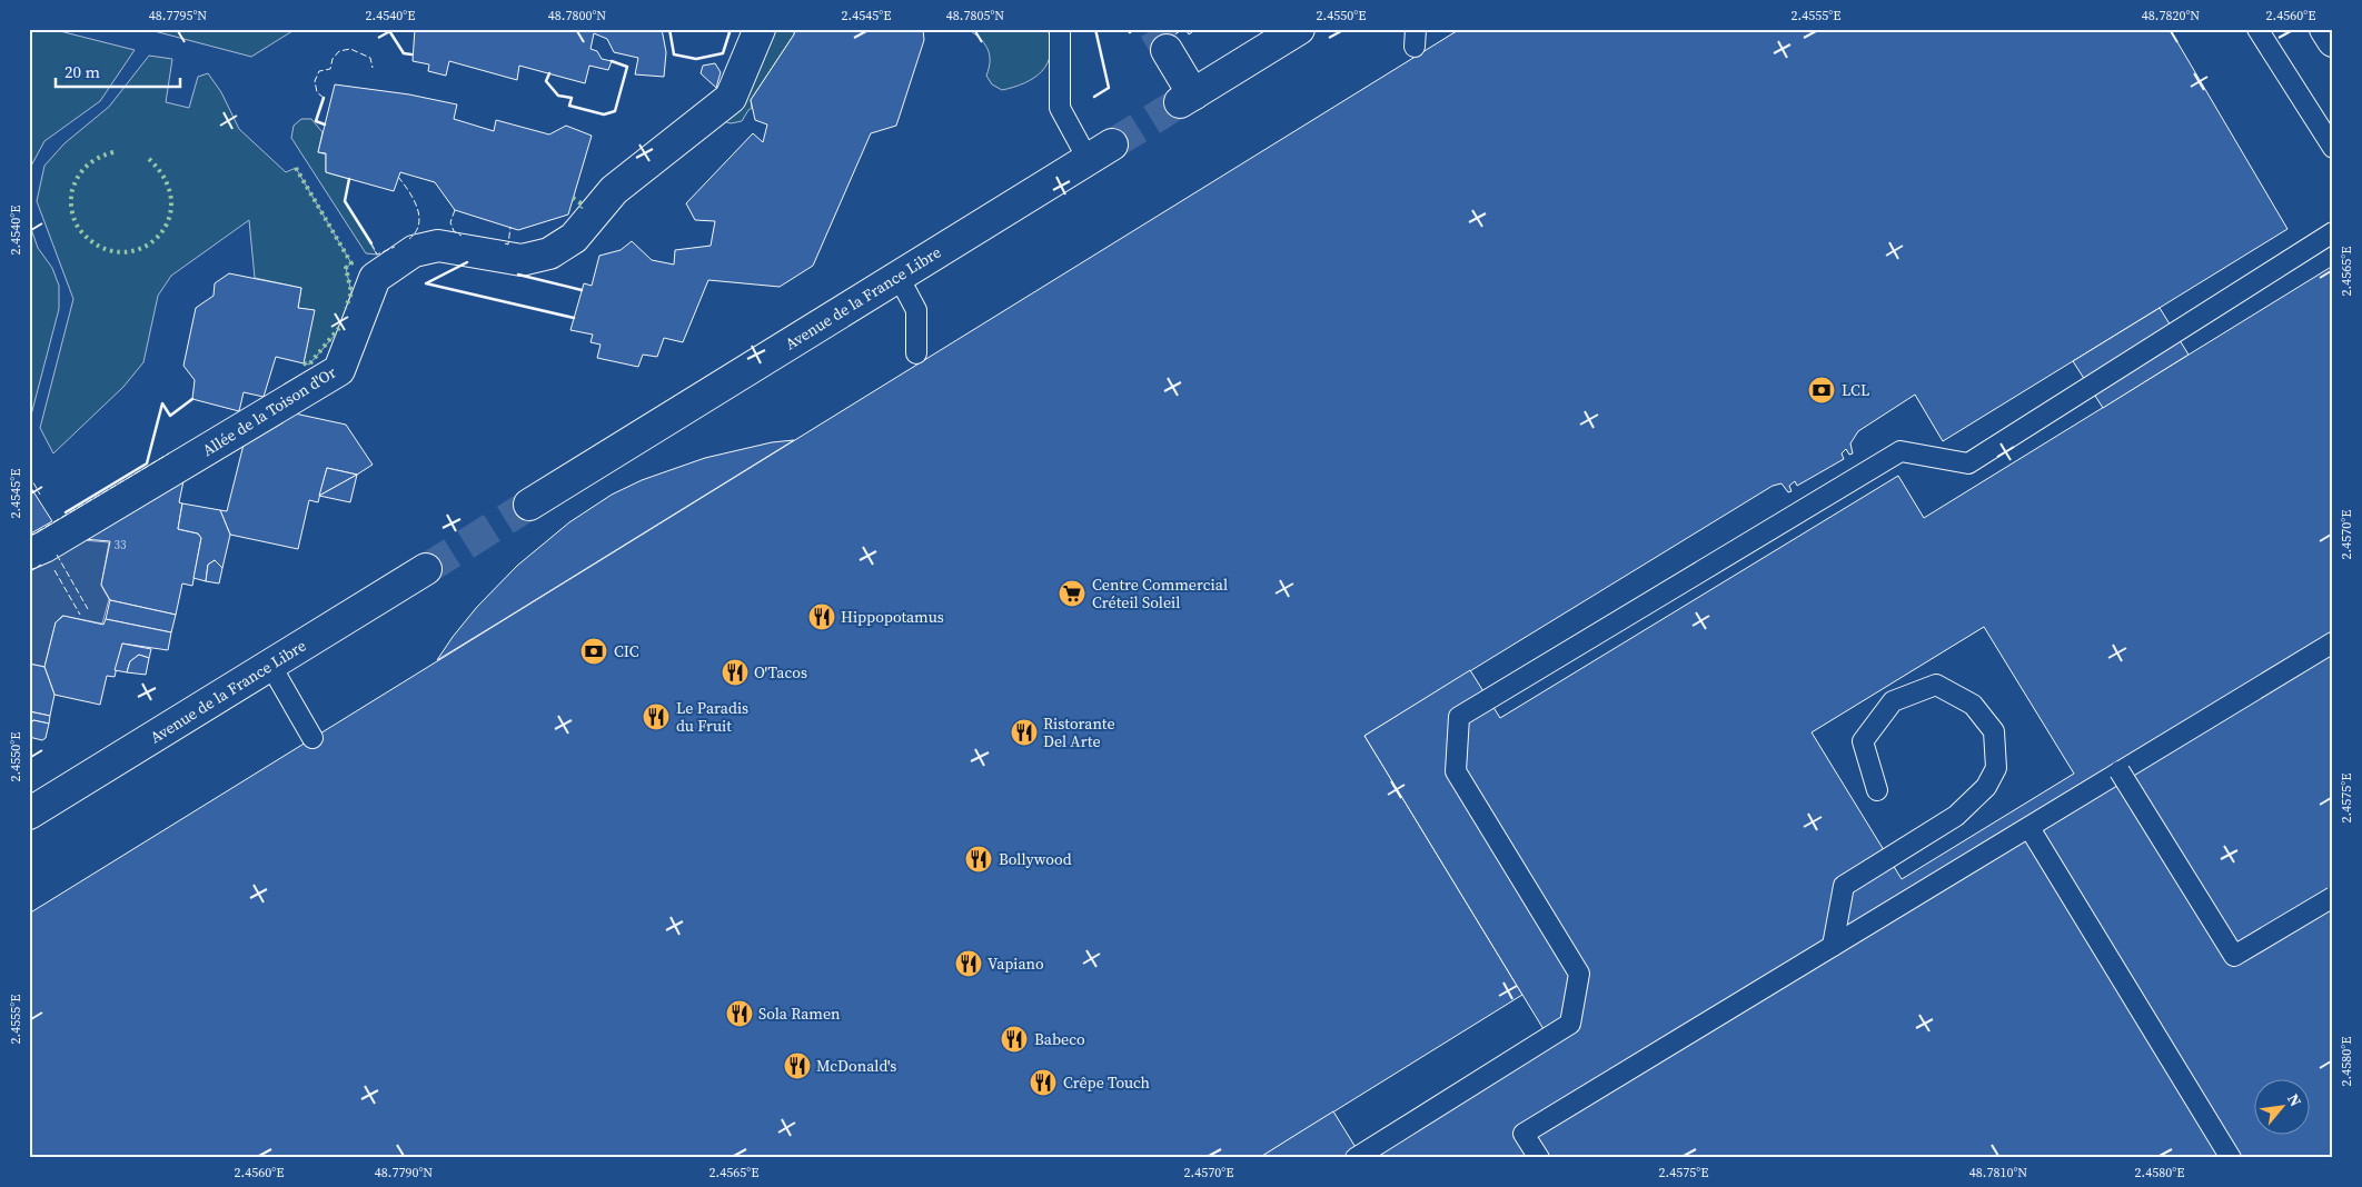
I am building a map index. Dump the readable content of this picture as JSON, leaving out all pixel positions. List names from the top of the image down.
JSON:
{
  "streets": {
    "street": ["Avenue de la France Libre", "Allée de la Toison d'Or"]
  },
  "places": {
    "bank": ["LCL", "CIC"],
    "supermarket": ["Centre Commercial Créteil Soleil"],
    "restaurant": [
      "Hippopotamus",
      "O'Tacos",
      "Le Paradis du Fruit",
      "Ristorante Del Arte",
      "Bollywood",
      "Vapiano",
      "Sola Ramen",
      "Babeco",
      "McDonald's",
      "Crêpe Touch"
    ]
  },
  "house_numbers": ["33"],
  "scale_bar": "20 m",
  "north": "top right",
  "coordinates": [
    "48.7795°N",
    "2.4540°E",
    "48.7800°N",
    "2.4545°E",
    "48.7805°N",
    "2.4550°E",
    "2.4555°E",
    "48.7820°N",
    "2.4560°E",
    "2.4565°E",
    "2.4570°E",
    "2.4575°E",
    "2.4580°E",
    "48.7790°N",
    "48.7810°N"
  ]
}
